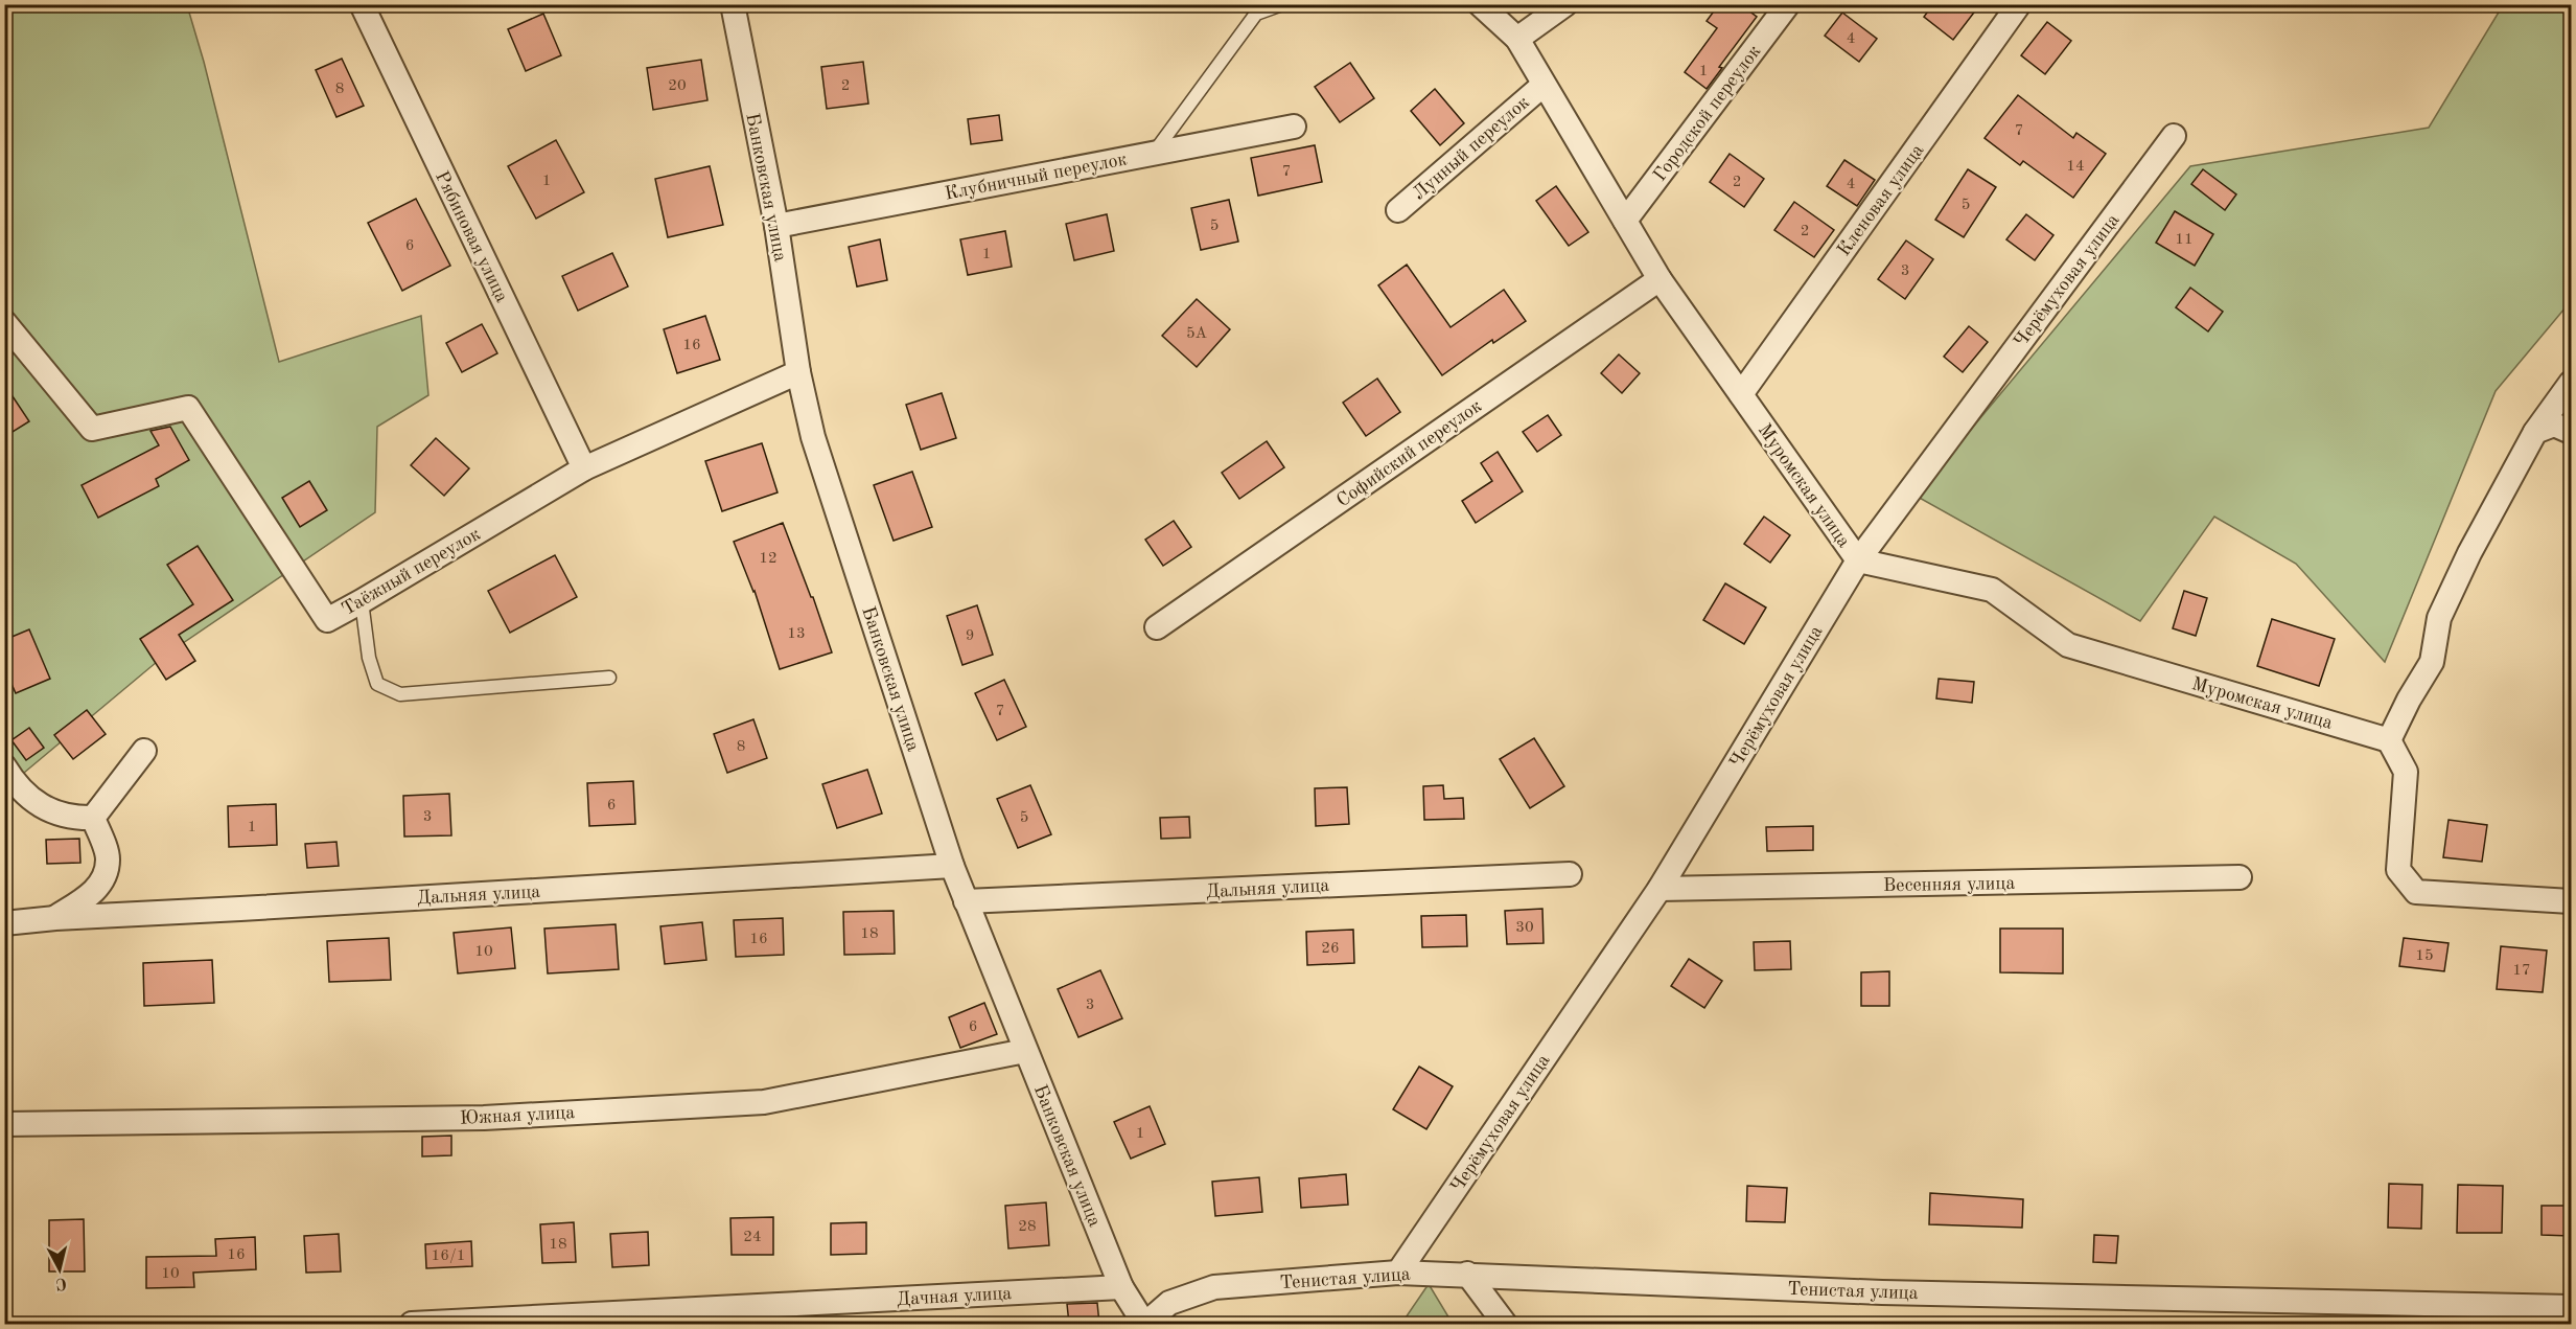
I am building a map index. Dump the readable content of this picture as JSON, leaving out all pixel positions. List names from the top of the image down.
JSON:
{
  "streets": {
    "street": [
      "Городской переулок",
      "Лунный переулок",
      "Клубничный переулок",
      "Банковская улица",
      "Кленовая улица",
      "Рябиновая улица",
      "Черёмуховая улица",
      "Софийский переулок",
      "Муромская улица",
      "Таёжный переулок",
      "Весенняя улица",
      "Дальняя улица",
      "Южная улица",
      "Тенистая улица",
      "Дачная улица"
    ]
  },
  "crossings": [
    ["Городской переулок", "Муромская улица"],
    ["Лунный переулок", "Муромская улица"],
    ["Клубничный переулок", "Банковская улица"],
    ["Банковская улица", "Таёжный переулок"],
    ["Банковская улица", "Дальняя улица"],
    ["Банковская улица", "Южная улица"],
    ["Банковская улица", "Тенистая улица"],
    ["Банковская улица", "Дачная улица"],
    ["Кленовая улица", "Муромская улица"],
    ["Рябиновая улица", "Таёжный переулок"],
    ["Черёмуховая улица", "Муромская улица"],
    ["Черёмуховая улица", "Весенняя улица"],
    ["Черёмуховая улица", "Тенистая улица"],
    ["Софийский переулок", "Муромская улица"]
  ],
  "house_numbers": [
    "4",
    "1",
    "20",
    "2",
    "8",
    "7",
    "14",
    "7",
    "1",
    "2",
    "4",
    "5",
    "5",
    "2",
    "11",
    "6",
    "1",
    "3",
    "5А",
    "16",
    "12",
    "13",
    "9",
    "7",
    "8",
    "6",
    "3",
    "5",
    "1",
    "30",
    "18",
    "16",
    "26",
    "10",
    "15",
    "17",
    "3",
    "6",
    "1",
    "28",
    "24",
    "18",
    "16",
    "16/1",
    "10"
  ],
  "north": "bottom"
}
